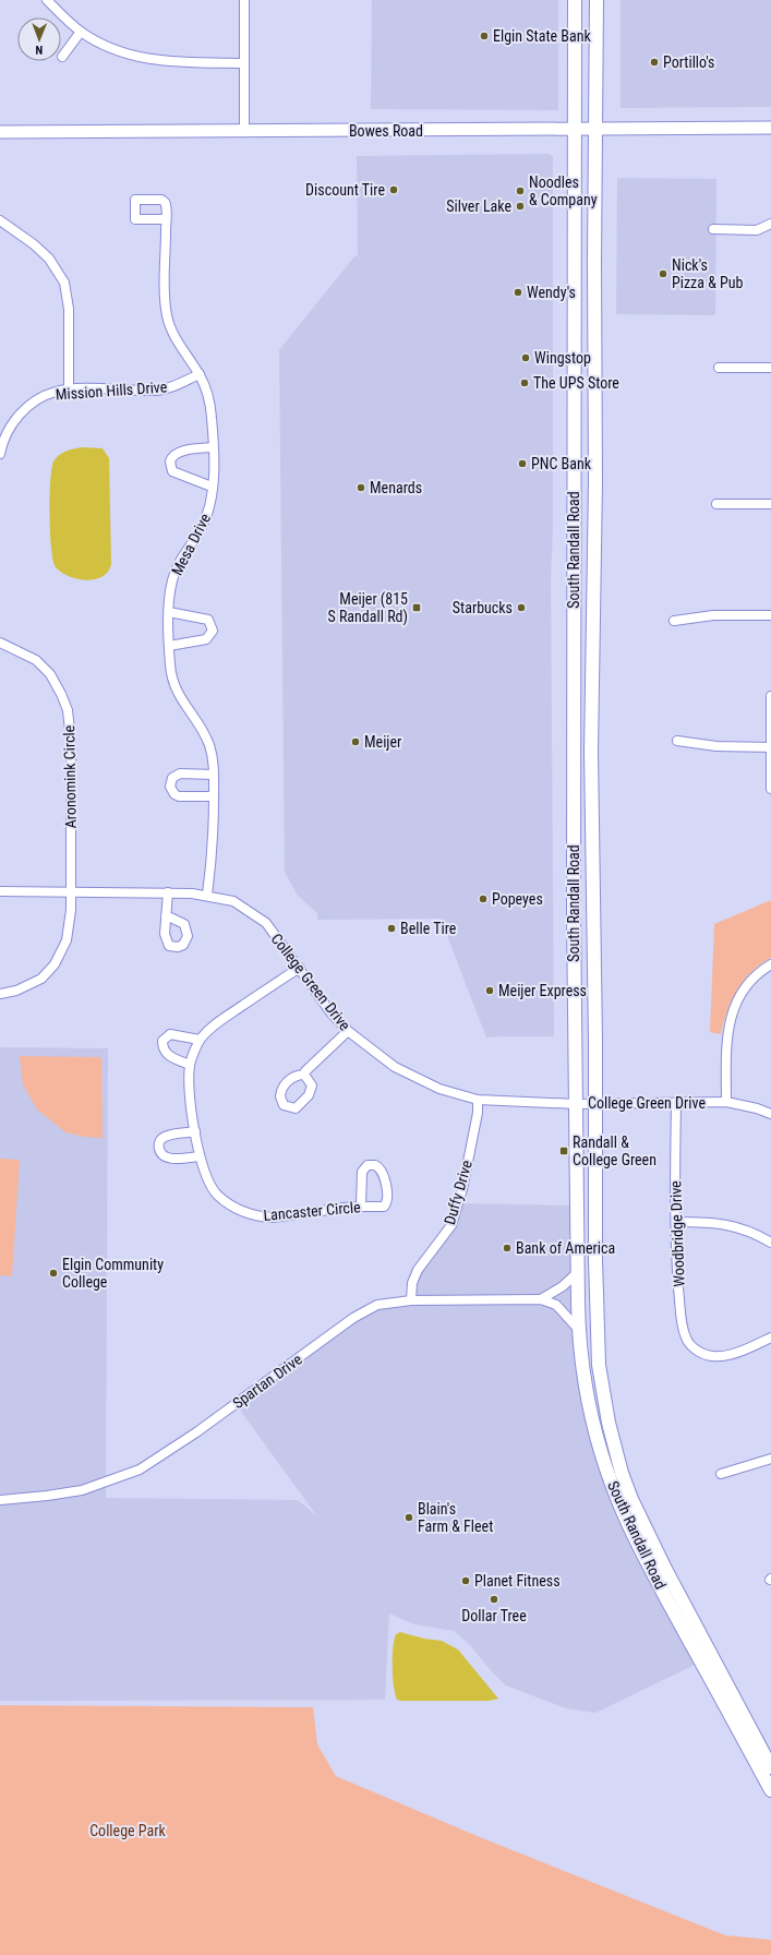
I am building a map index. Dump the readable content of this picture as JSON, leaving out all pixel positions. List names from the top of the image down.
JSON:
{
  "streets": {
    "main road": ["Bowes Road", "South Randall Road"],
    "street": [
      "Mission Hills Drive",
      "Mesa Drive",
      "Aronomink Circle",
      "College Green Drive",
      "Duffy Drive",
      "Lancaster Circle",
      "Woodbridge Drive",
      "Spartan Drive"
    ]
  },
  "crossings": [
    ["Bowes Road", "South Randall Road"],
    ["Mission Hills Drive", "Mesa Drive"],
    ["Mesa Drive", "College Green Drive"],
    ["South Randall Road", "College Green Drive"],
    ["South Randall Road", "Spartan Drive"],
    ["Aronomink Circle", "College Green Drive"],
    ["College Green Drive", "Duffy Drive"],
    ["College Green Drive", "Lancaster Circle"],
    ["College Green Drive", "Woodbridge Drive"],
    ["Duffy Drive", "Spartan Drive"]
  ],
  "parks": ["College Park"],
  "places": {
    "other": [
      "Elgin State Bank",
      "Portillo's",
      "Discount Tire",
      "Noodles & Company",
      "Silver Lake",
      "Nick's Pizza & Pub",
      "Wendy's",
      "Wingstop",
      "The UPS Store",
      "PNC Bank",
      "Menards",
      "Starbucks",
      "Meijer",
      "Popeyes",
      "Belle Tire",
      "Meijer Express",
      "Bank of America",
      "Elgin Community College",
      "Blain's Farm & Fleet",
      "Planet Fitness",
      "Dollar Tree"
    ],
    "transit": ["Meijer (815 S Randall Rd)", "Randall & College Green"]
  },
  "north": "bottom"
}
